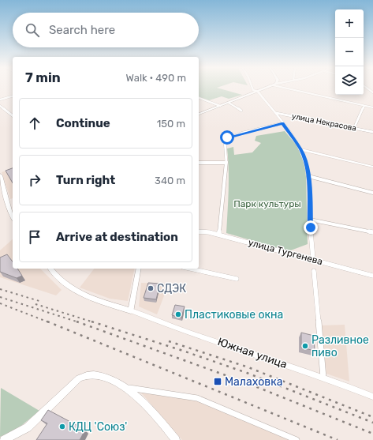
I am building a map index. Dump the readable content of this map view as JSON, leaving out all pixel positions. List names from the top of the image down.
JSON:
{
  "streets": {
    "street": ["улица Некрасова", "улица Тургенева", "Южная улица"]
  },
  "parks": ["Парк культуры"],
  "places": {
    "other": [
      "СДЭК",
      "Пластиковые окна",
      "Разливное пиво",
      "КДЦ 'Союз'"
    ],
    "transit": ["Малаховка"]
  },
  "page": {
    "map_buttons": ["+", "−"],
    "search": "Search here",
    "heading": ["7 min", "Walk · 490 m"],
    "list": [
      ["Continue", "150 m"],
      ["Turn right", "340 m"],
      "Arrive at destination"
    ]
  }
}
